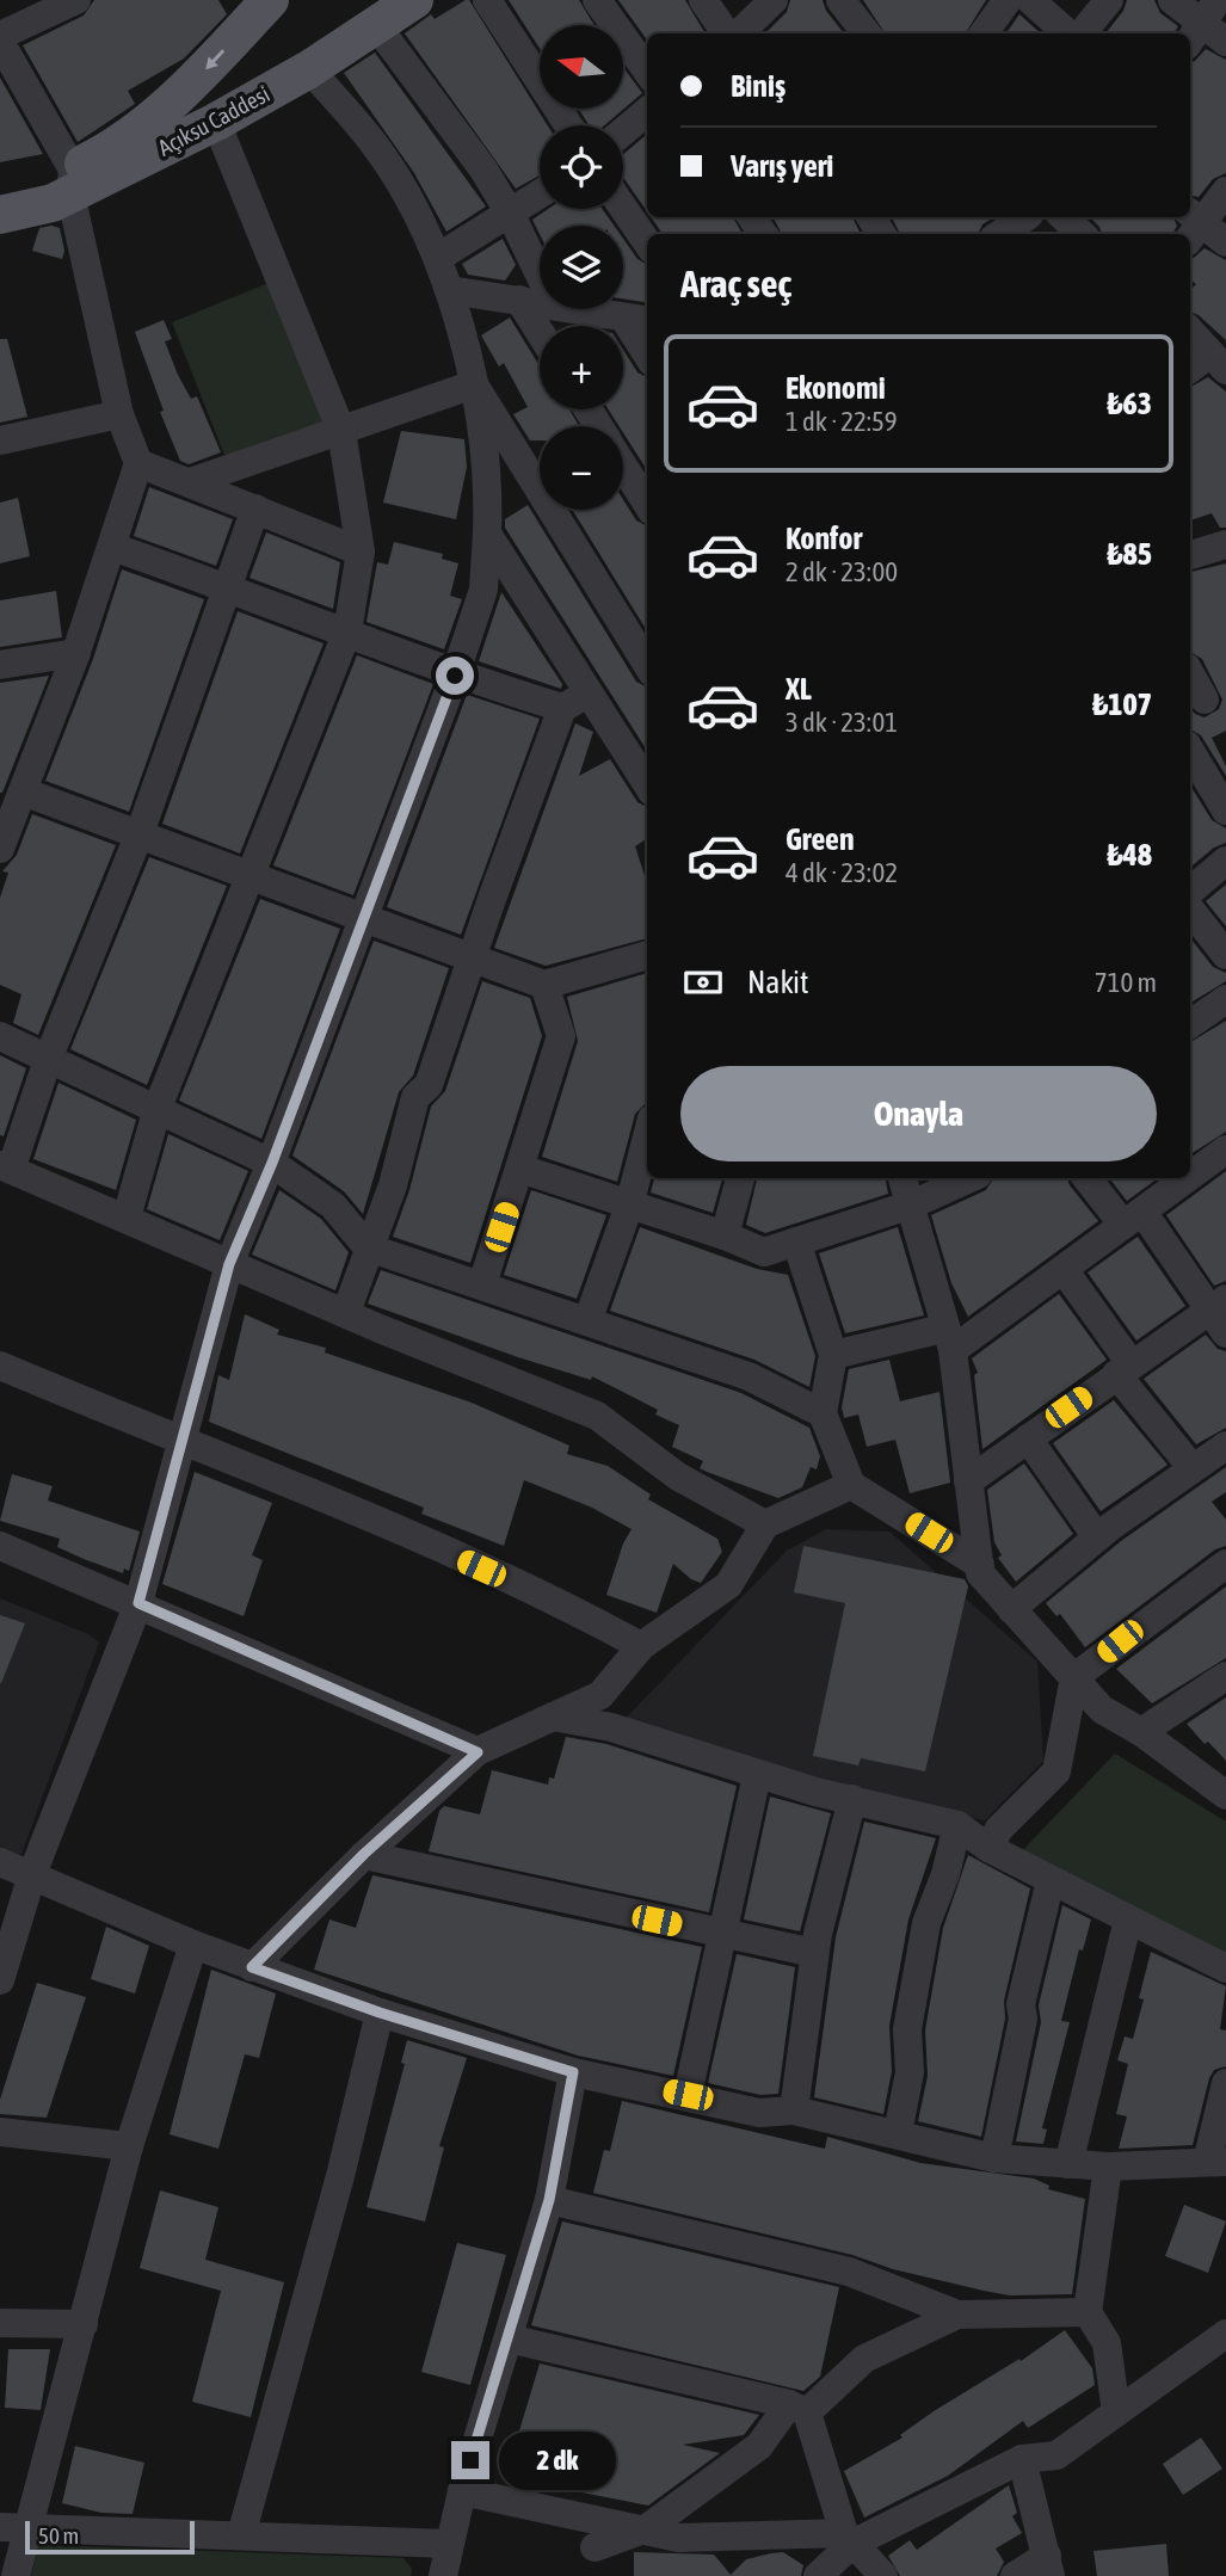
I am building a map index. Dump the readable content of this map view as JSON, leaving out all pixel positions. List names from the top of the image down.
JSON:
{
  "streets": {
    "main road": ["Açıksu Caddesi"]
  },
  "scale_bar": "50 m",
  "north": "left",
  "page": {
    "map_buttons": ["+", "−"],
    "banner": ["Biniş", "Varış yeri"],
    "heading": "Araç seç",
    "list": [
      {
        "name": "Ekonomi",
        "note": "1 dk · 22:59",
        "value": "₺63"
      },
      {
        "name": "Konfor",
        "note": "2 dk · 23:00",
        "value": "₺85"
      },
      {
        "name": "XL",
        "note": "3 dk · 23:01",
        "value": "₺107"
      },
      {
        "name": "Green",
        "note": "4 dk · 23:02",
        "value": "₺48"
      }
    ],
    "pay": ["Nakit", "710 m"],
    "buttons": "Onayla",
    "bubble": "2 dk",
    "scale": "50 m"
  }
}
